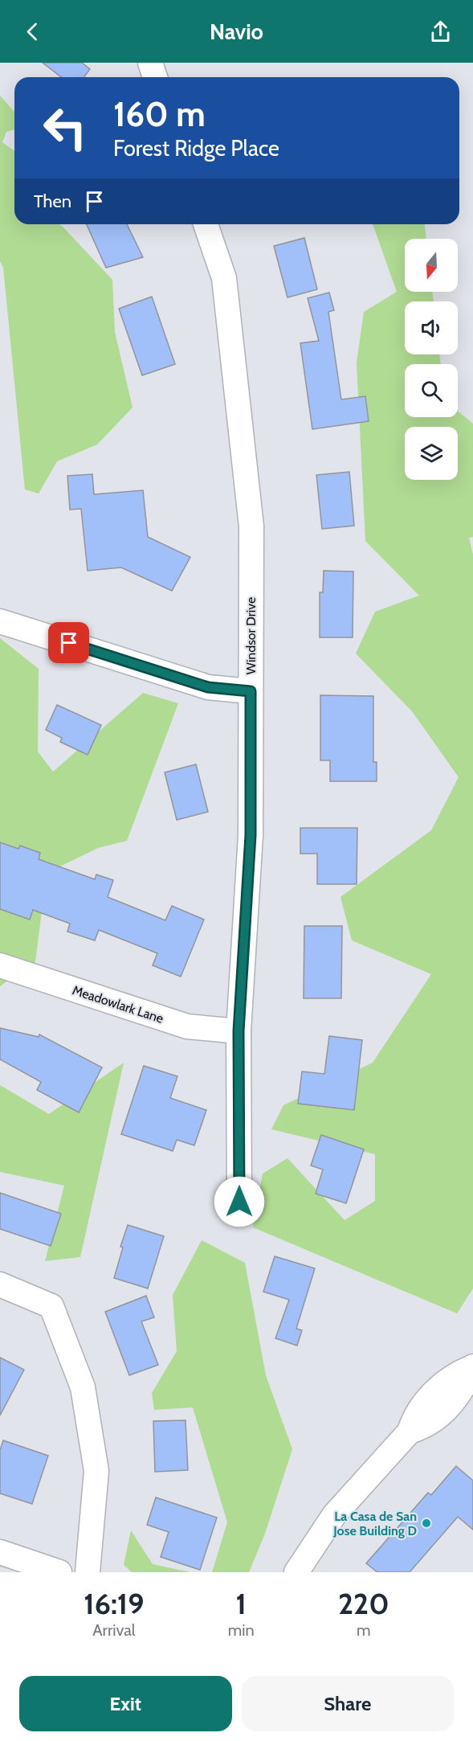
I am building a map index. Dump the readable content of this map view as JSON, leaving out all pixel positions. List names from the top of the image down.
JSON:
{
  "streets": {
    "street": ["Windsor Drive", "Meadowlark Lane"]
  },
  "crossings": [
    ["Windsor Drive", "Meadowlark Lane"]
  ],
  "places": ["La Casa de San Jose Building D"],
  "north": "bottom",
  "page": {
    "header": "Navio",
    "turn": ["160 m", "Forest Ridge Place"],
    "then": "Then",
    "eta": [
      "16:19",
      "Arrival",
      "1",
      "min",
      "220",
      "m"
    ],
    "buttons": ["Exit", "Share"]
  }
}
